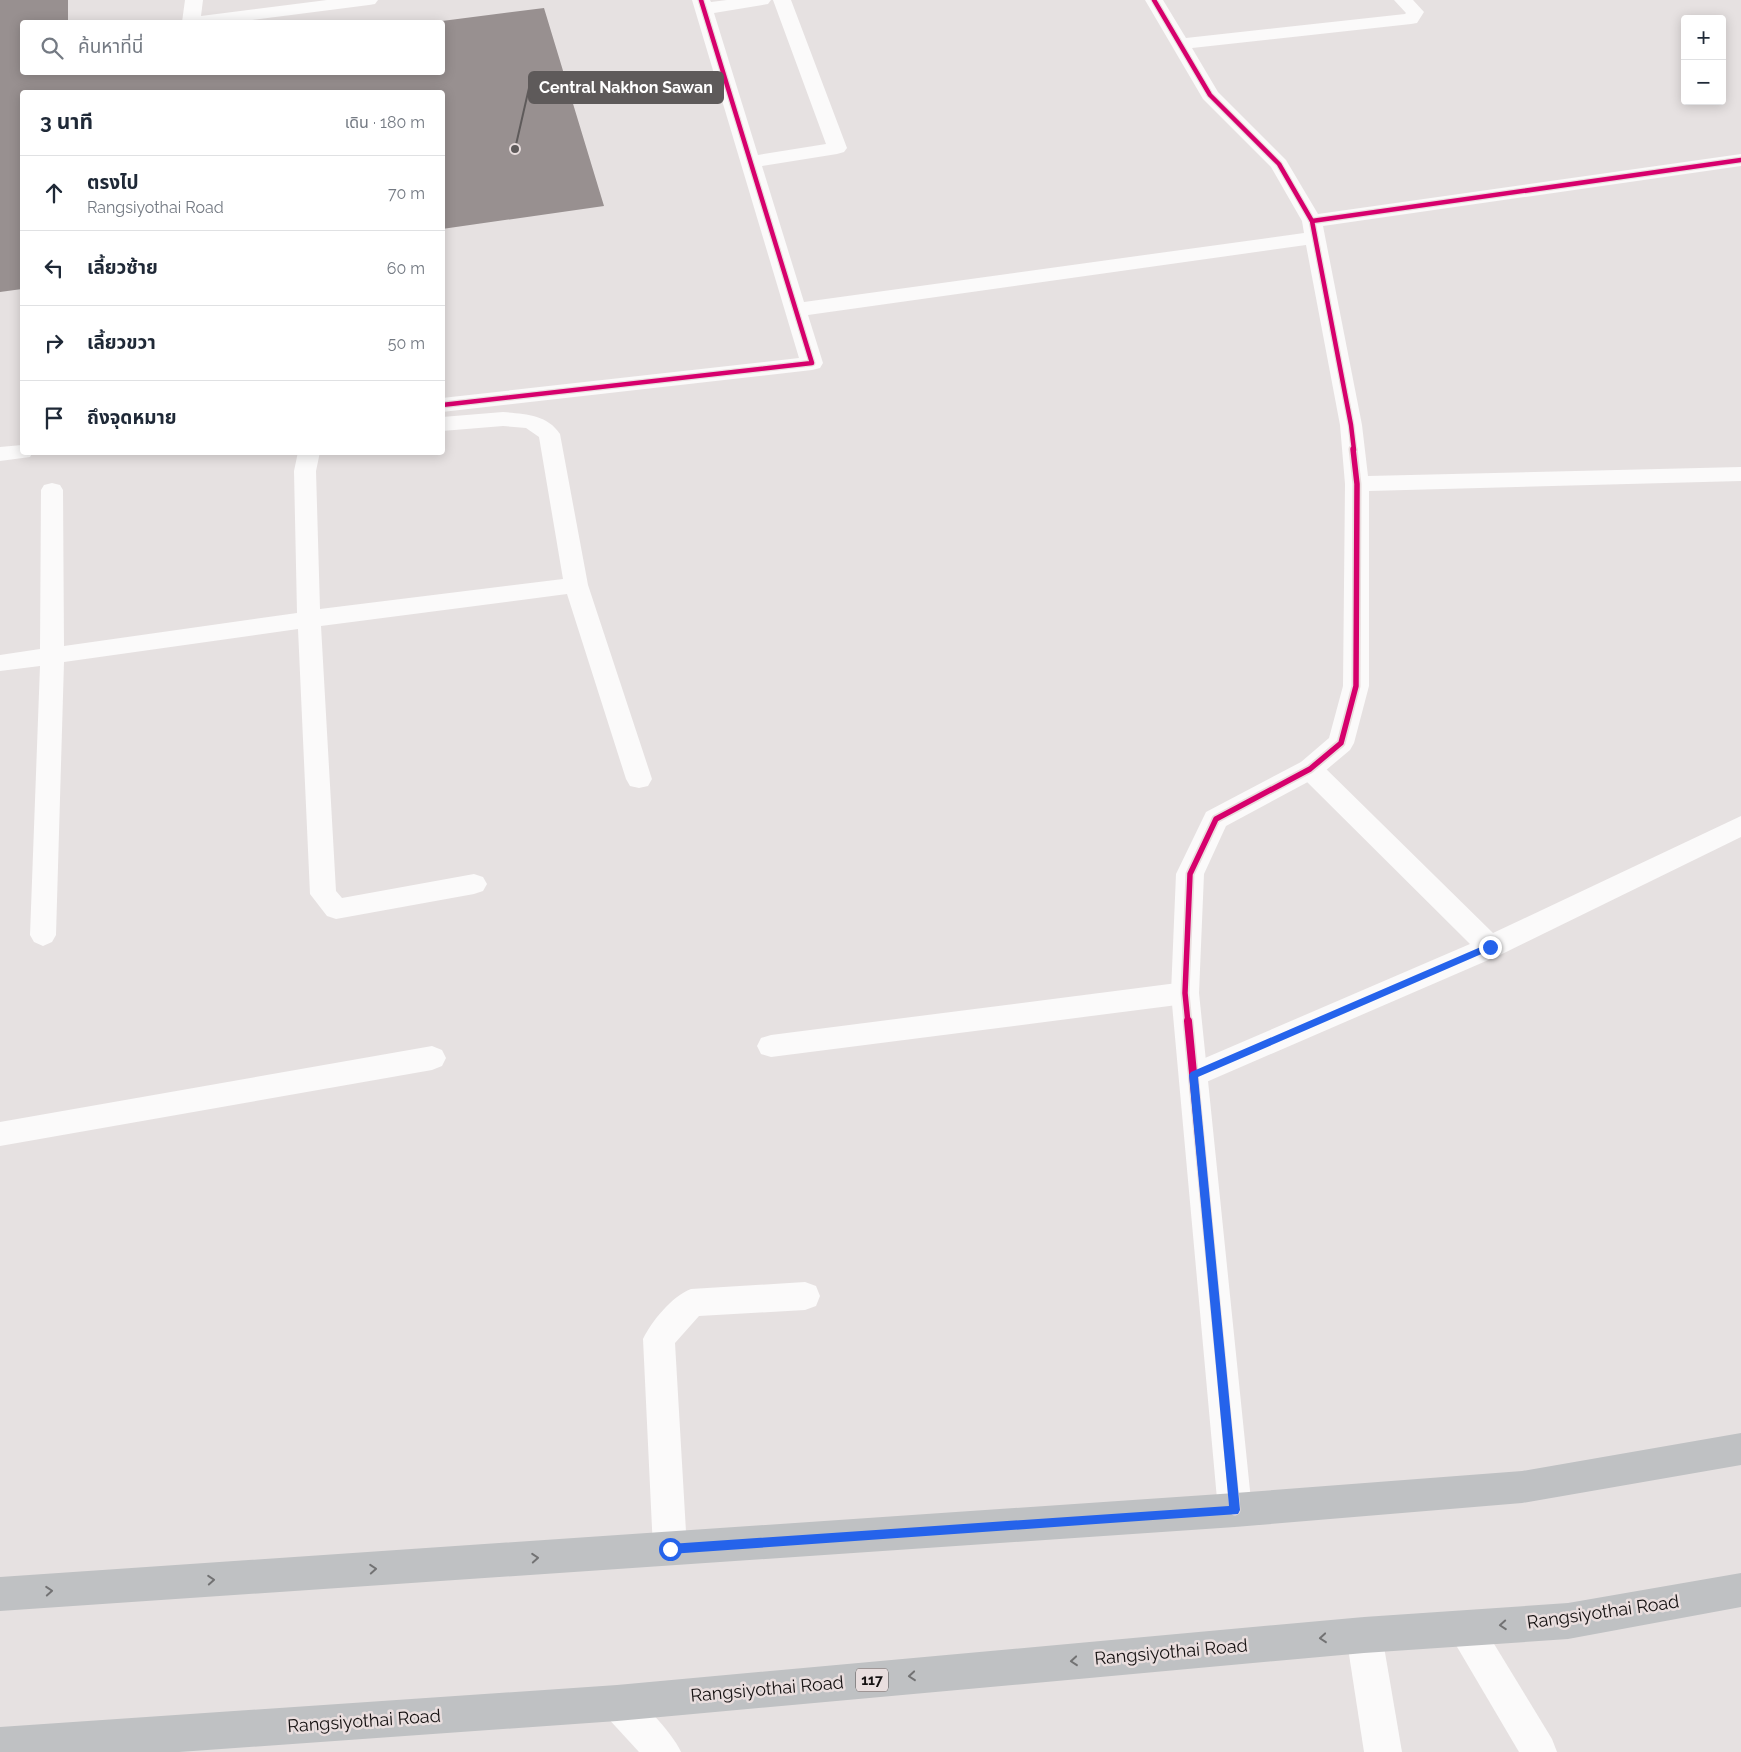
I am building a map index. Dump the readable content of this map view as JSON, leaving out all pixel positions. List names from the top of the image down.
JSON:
{
  "streets": {
    "main road": ["Rangsiyothai Road", "117"]
  },
  "places": ["Central Nakhon Sawan"],
  "page": {
    "map_buttons": ["+", "−"],
    "search": "ค้นหาที่นี่",
    "heading": ["3 นาที", "เดิน · 180 m"],
    "list": [
      ["ตรงไป", "Rangsiyothai Road", "70 m"],
      ["เลี้ยวซ้าย", "60 m"],
      ["เลี้ยวขวา", "50 m"],
      "ถึงจุดหมาย"
    ]
  }
}
